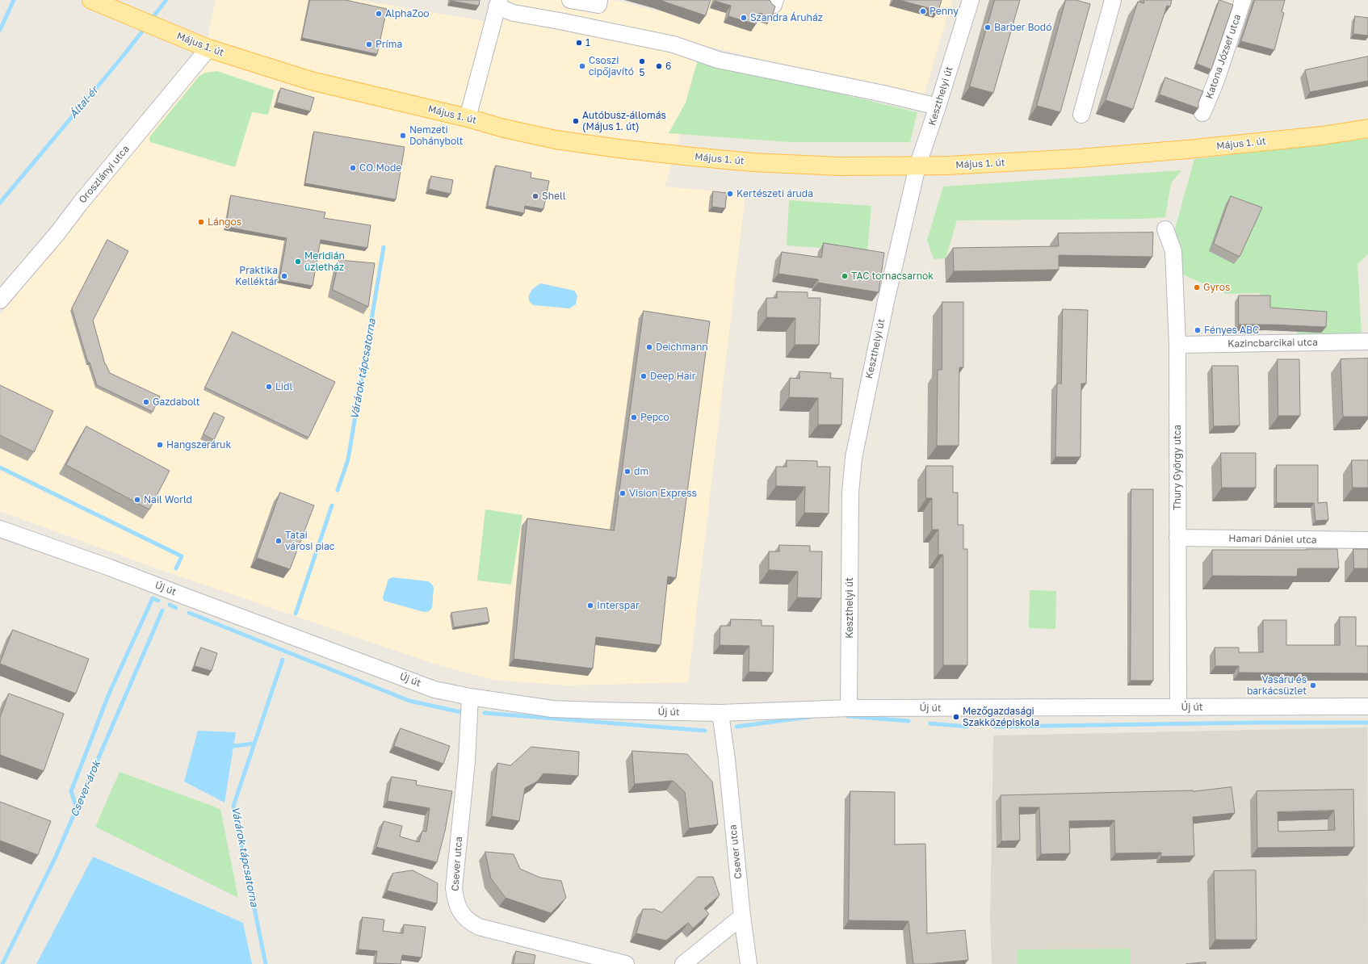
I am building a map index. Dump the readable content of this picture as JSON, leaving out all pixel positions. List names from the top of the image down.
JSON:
{
  "streets": {
    "main road": ["Május 1. út"],
    "street": [
      "Katona József utca",
      "Keszthelyi út",
      "Oroszlányi utca",
      "Kazincbarcikai utca",
      "Thury György utca",
      "Hamari Dániel utca",
      "Új út",
      "Csever utca"
    ]
  },
  "crossings": [
    ["Május 1. út", "Keszthelyi út"],
    ["Május 1. út", "Oroszlányi utca"],
    ["Keszthelyi út", "Új út"],
    ["Kazincbarcikai utca", "Thury György utca"],
    ["Thury György utca", "Hamari Dániel utca"],
    ["Thury György utca", "Új út"],
    ["Új út", "Csever utca"]
  ],
  "water": ["Által-ér", "Várárok tápcsatorna", "Csever-árok"],
  "places": [
    "Penny",
    "AlphaZoo",
    "Szandra Áruház",
    "Barber Bodó",
    "1",
    "Príma",
    "5",
    "Csoszi cipőjavító",
    "6",
    "Autóbusz-állomás (Május 1. út)",
    "Nemzeti Dohánybolt",
    "CO.Mode",
    "Kertészeti áruda",
    "Shell",
    "Lángos",
    "Meridián üzletház",
    "Praktika Kelléktár",
    "TAC tornacsarnok",
    "Gyros",
    "Fényes ABC",
    "Deichmann",
    "Deep Hair",
    "Lidl",
    "Gazdabolt",
    "Pepco",
    "Hangszeráruk",
    "dm",
    "Vision Express",
    "Nail World",
    "Tatai városi piac",
    "Interspar",
    "Vasáru és barkácsüzlet",
    "Mezőgazdasági Szakközépiskola"
  ]
}
